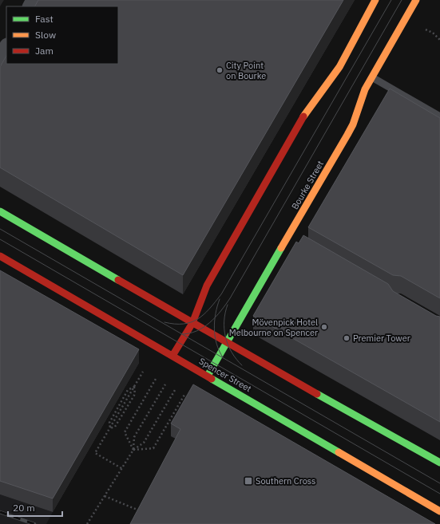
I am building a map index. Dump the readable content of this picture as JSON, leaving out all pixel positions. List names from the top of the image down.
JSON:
{
  "streets": {
    "main road": ["Bourke Street", "Spencer Street"]
  },
  "crossings": [
    ["Bourke Street", "Spencer Street"]
  ],
  "places": {
    "other": ["City Point on Bourke", "Mövenpick Hotel Melbourne on Spencer", "Premier Tower"],
    "transit": ["Southern Cross"]
  },
  "legend": ["Fast", "Slow", "Jam"],
  "scale_bar": "20 m"
}
